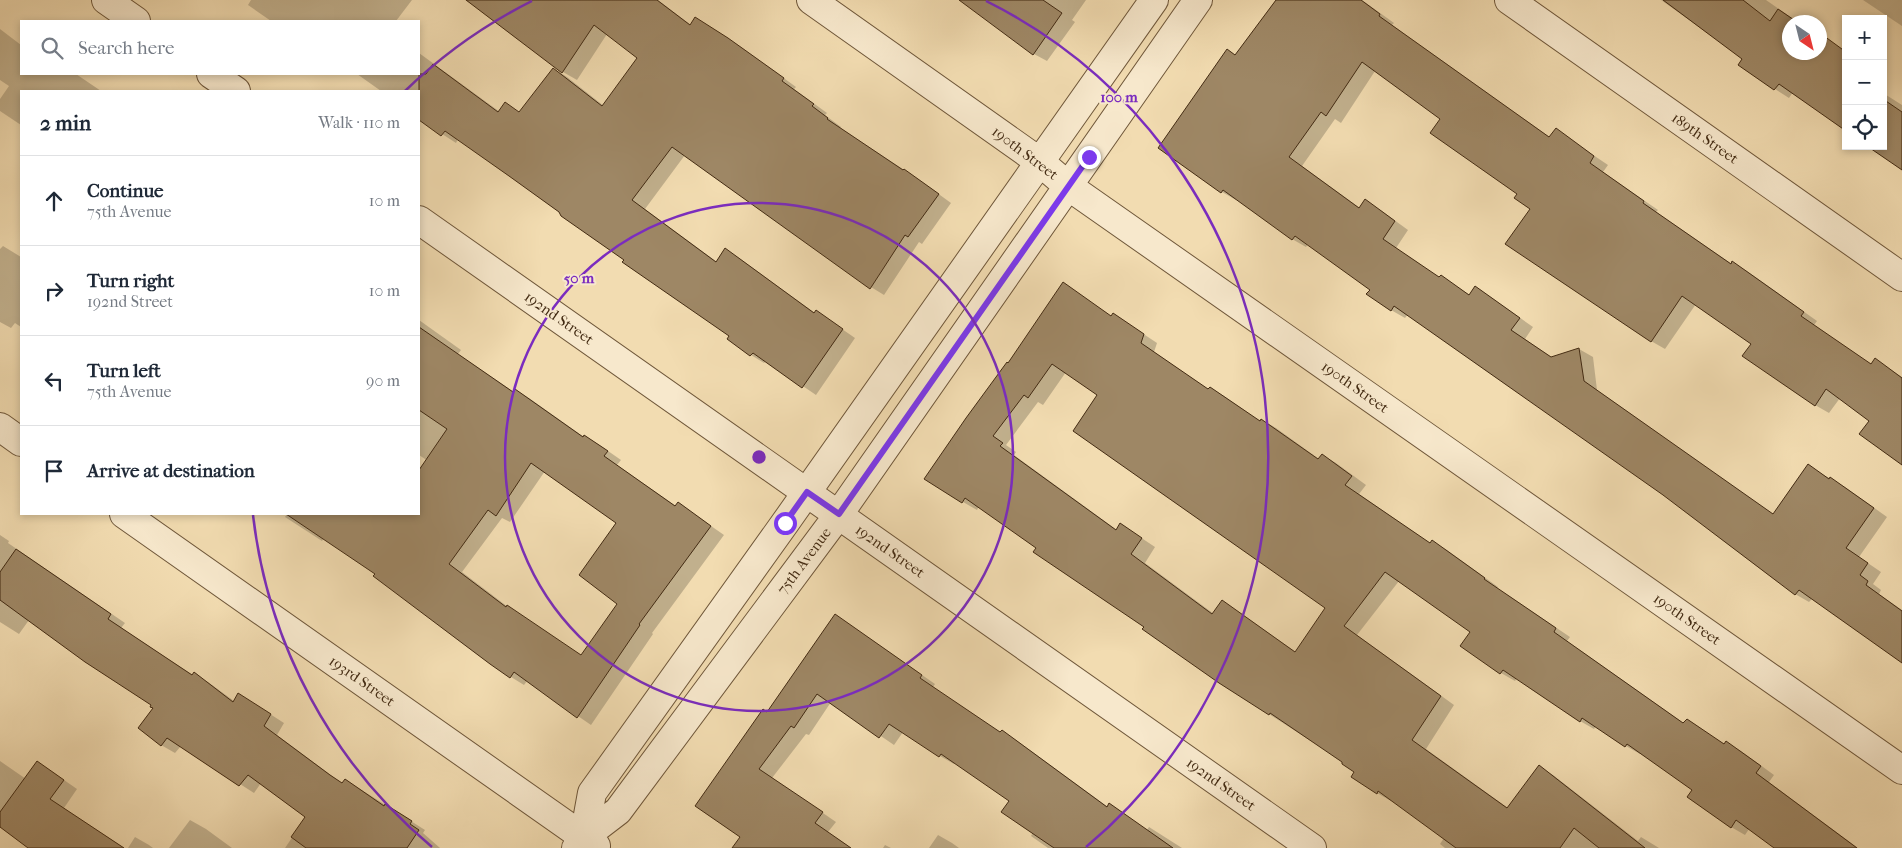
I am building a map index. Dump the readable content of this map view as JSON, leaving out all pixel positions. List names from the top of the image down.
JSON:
{
  "streets": {
    "street": [
      "189th Street",
      "190th Street",
      "192nd Street",
      "75th Avenue",
      "193rd Street"
    ]
  },
  "crossings": [
    ["190th Street", "75th Avenue"],
    ["192nd Street", "75th Avenue"],
    ["75th Avenue", "193rd Street"]
  ],
  "north": "bottom right",
  "page": {
    "map_buttons": ["+", "−"],
    "search": "Search here",
    "heading": ["2 min", "Walk · 110 m"],
    "list": [
      ["Continue", "75th Avenue", "10 m"],
      ["Turn right", "192nd Street", "10 m"],
      ["Turn left", "75th Avenue", "90 m"],
      "Arrive at destination"
    ]
  },
  "rings": ["100 m", "50 m"]
}
